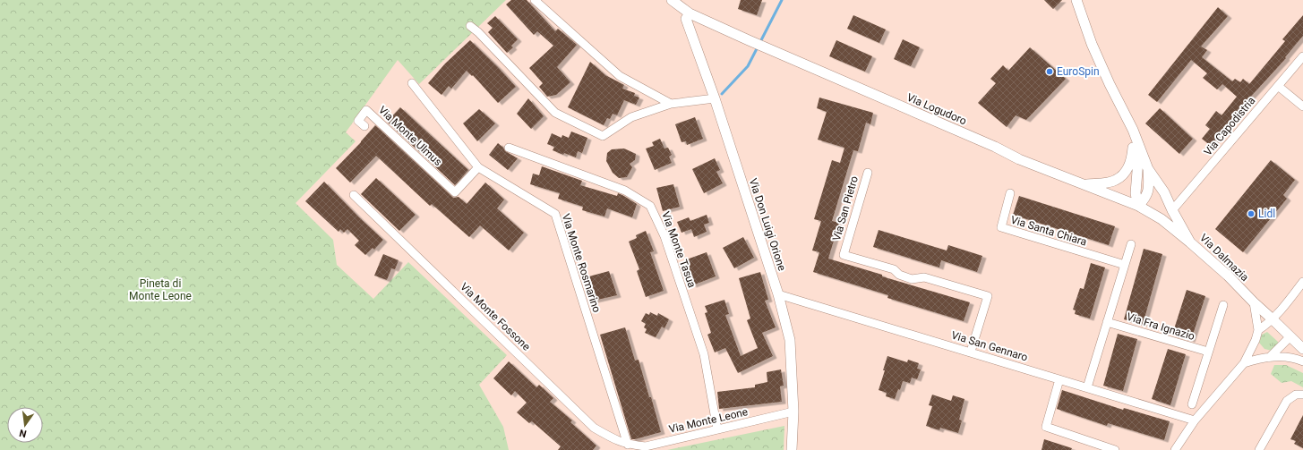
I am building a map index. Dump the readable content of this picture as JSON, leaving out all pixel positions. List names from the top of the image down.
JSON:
{
  "streets": {
    "street": [
      "Via Logudoro",
      "Via Capodistria",
      "Via Monte Ulmus",
      "Via San Pietro",
      "Via Don Luigi Orione",
      "Via Santa Chiara",
      "Via Monte Tasua",
      "Via Dalmazia",
      "Via Monte Rosmarino",
      "Via Monte Fossone",
      "Via Fra Ignazio",
      "Via San Gennaro",
      "Via Monte Leone"
    ]
  },
  "crossings": [
    ["Via Logudoro", "Via Don Luigi Orione"],
    ["Via Logudoro", "Via Dalmazia"],
    ["Via Capodistria", "Via Dalmazia"],
    ["Via Monte Ulmus", "Via Monte Rosmarino"],
    ["Via San Pietro", "Via San Gennaro"],
    ["Via Don Luigi Orione", "Via San Gennaro"],
    ["Via Don Luigi Orione", "Via Monte Leone"],
    ["Via Monte Tasua", "Via Monte Leone"],
    ["Via Monte Rosmarino", "Via Monte Fossone"],
    ["Via Monte Rosmarino", "Via Monte Leone"],
    ["Via Monte Fossone", "Via Monte Leone"]
  ],
  "parks": ["Pineta di Monte Leone"],
  "places": ["EuroSpin", "Lidl"],
  "north": "bottom"
}
